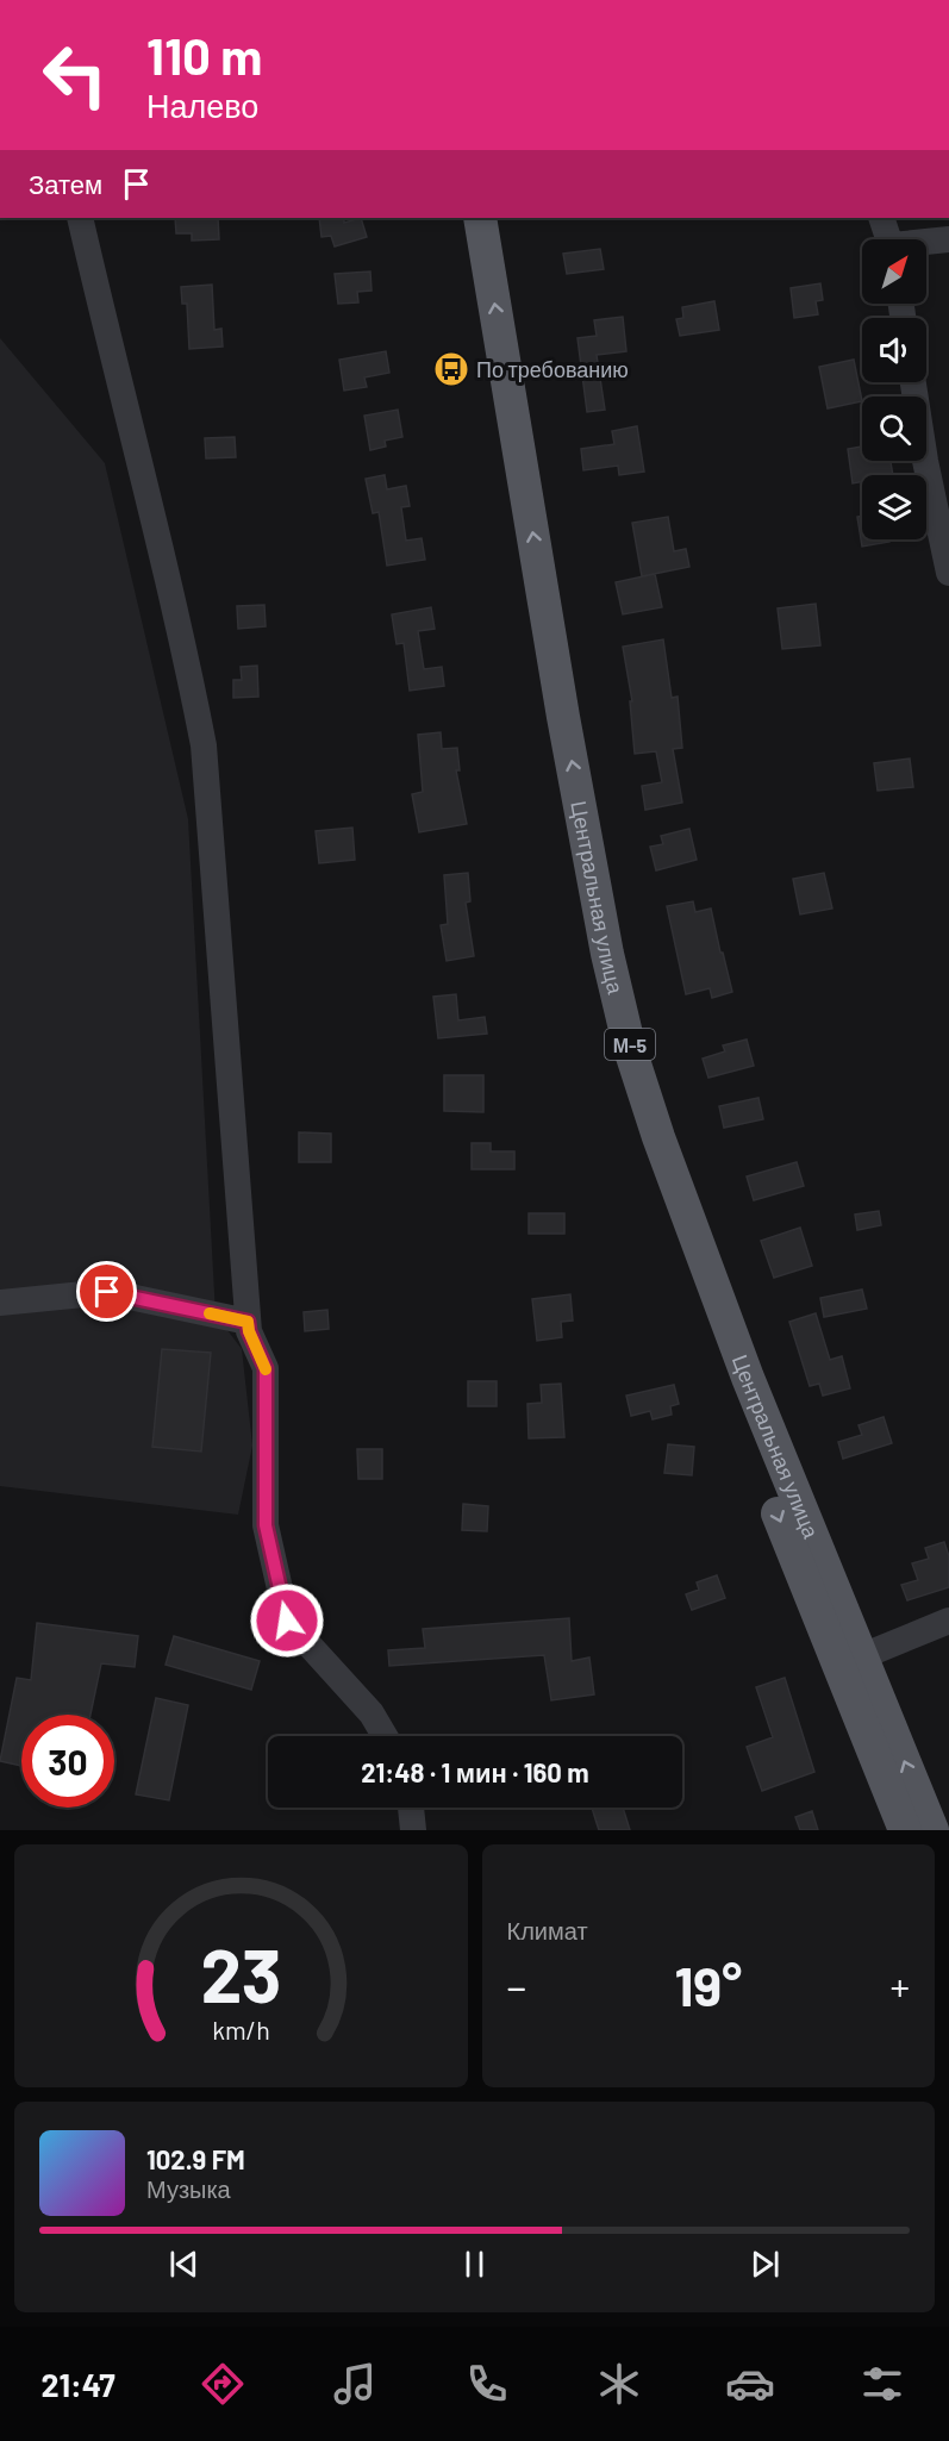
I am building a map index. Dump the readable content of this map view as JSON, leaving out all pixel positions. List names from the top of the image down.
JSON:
{
  "streets": {
    "main road": ["Центральная улица", "М-5"]
  },
  "places": {
    "bus stop": ["По требованию"]
  },
  "north": "top right",
  "page": {
    "turn": ["110 m", "Налево"],
    "then": "Затем",
    "limit": "30",
    "trip": "21:48 · 1 мин · 160 m",
    "tile": "Климат",
    "heat": ["−", "19°", "+"],
    "song": ["102.9 FM", "Музыка"],
    "tabs": "21:47",
    "gauge": ["23", "km/h"]
  }
}
